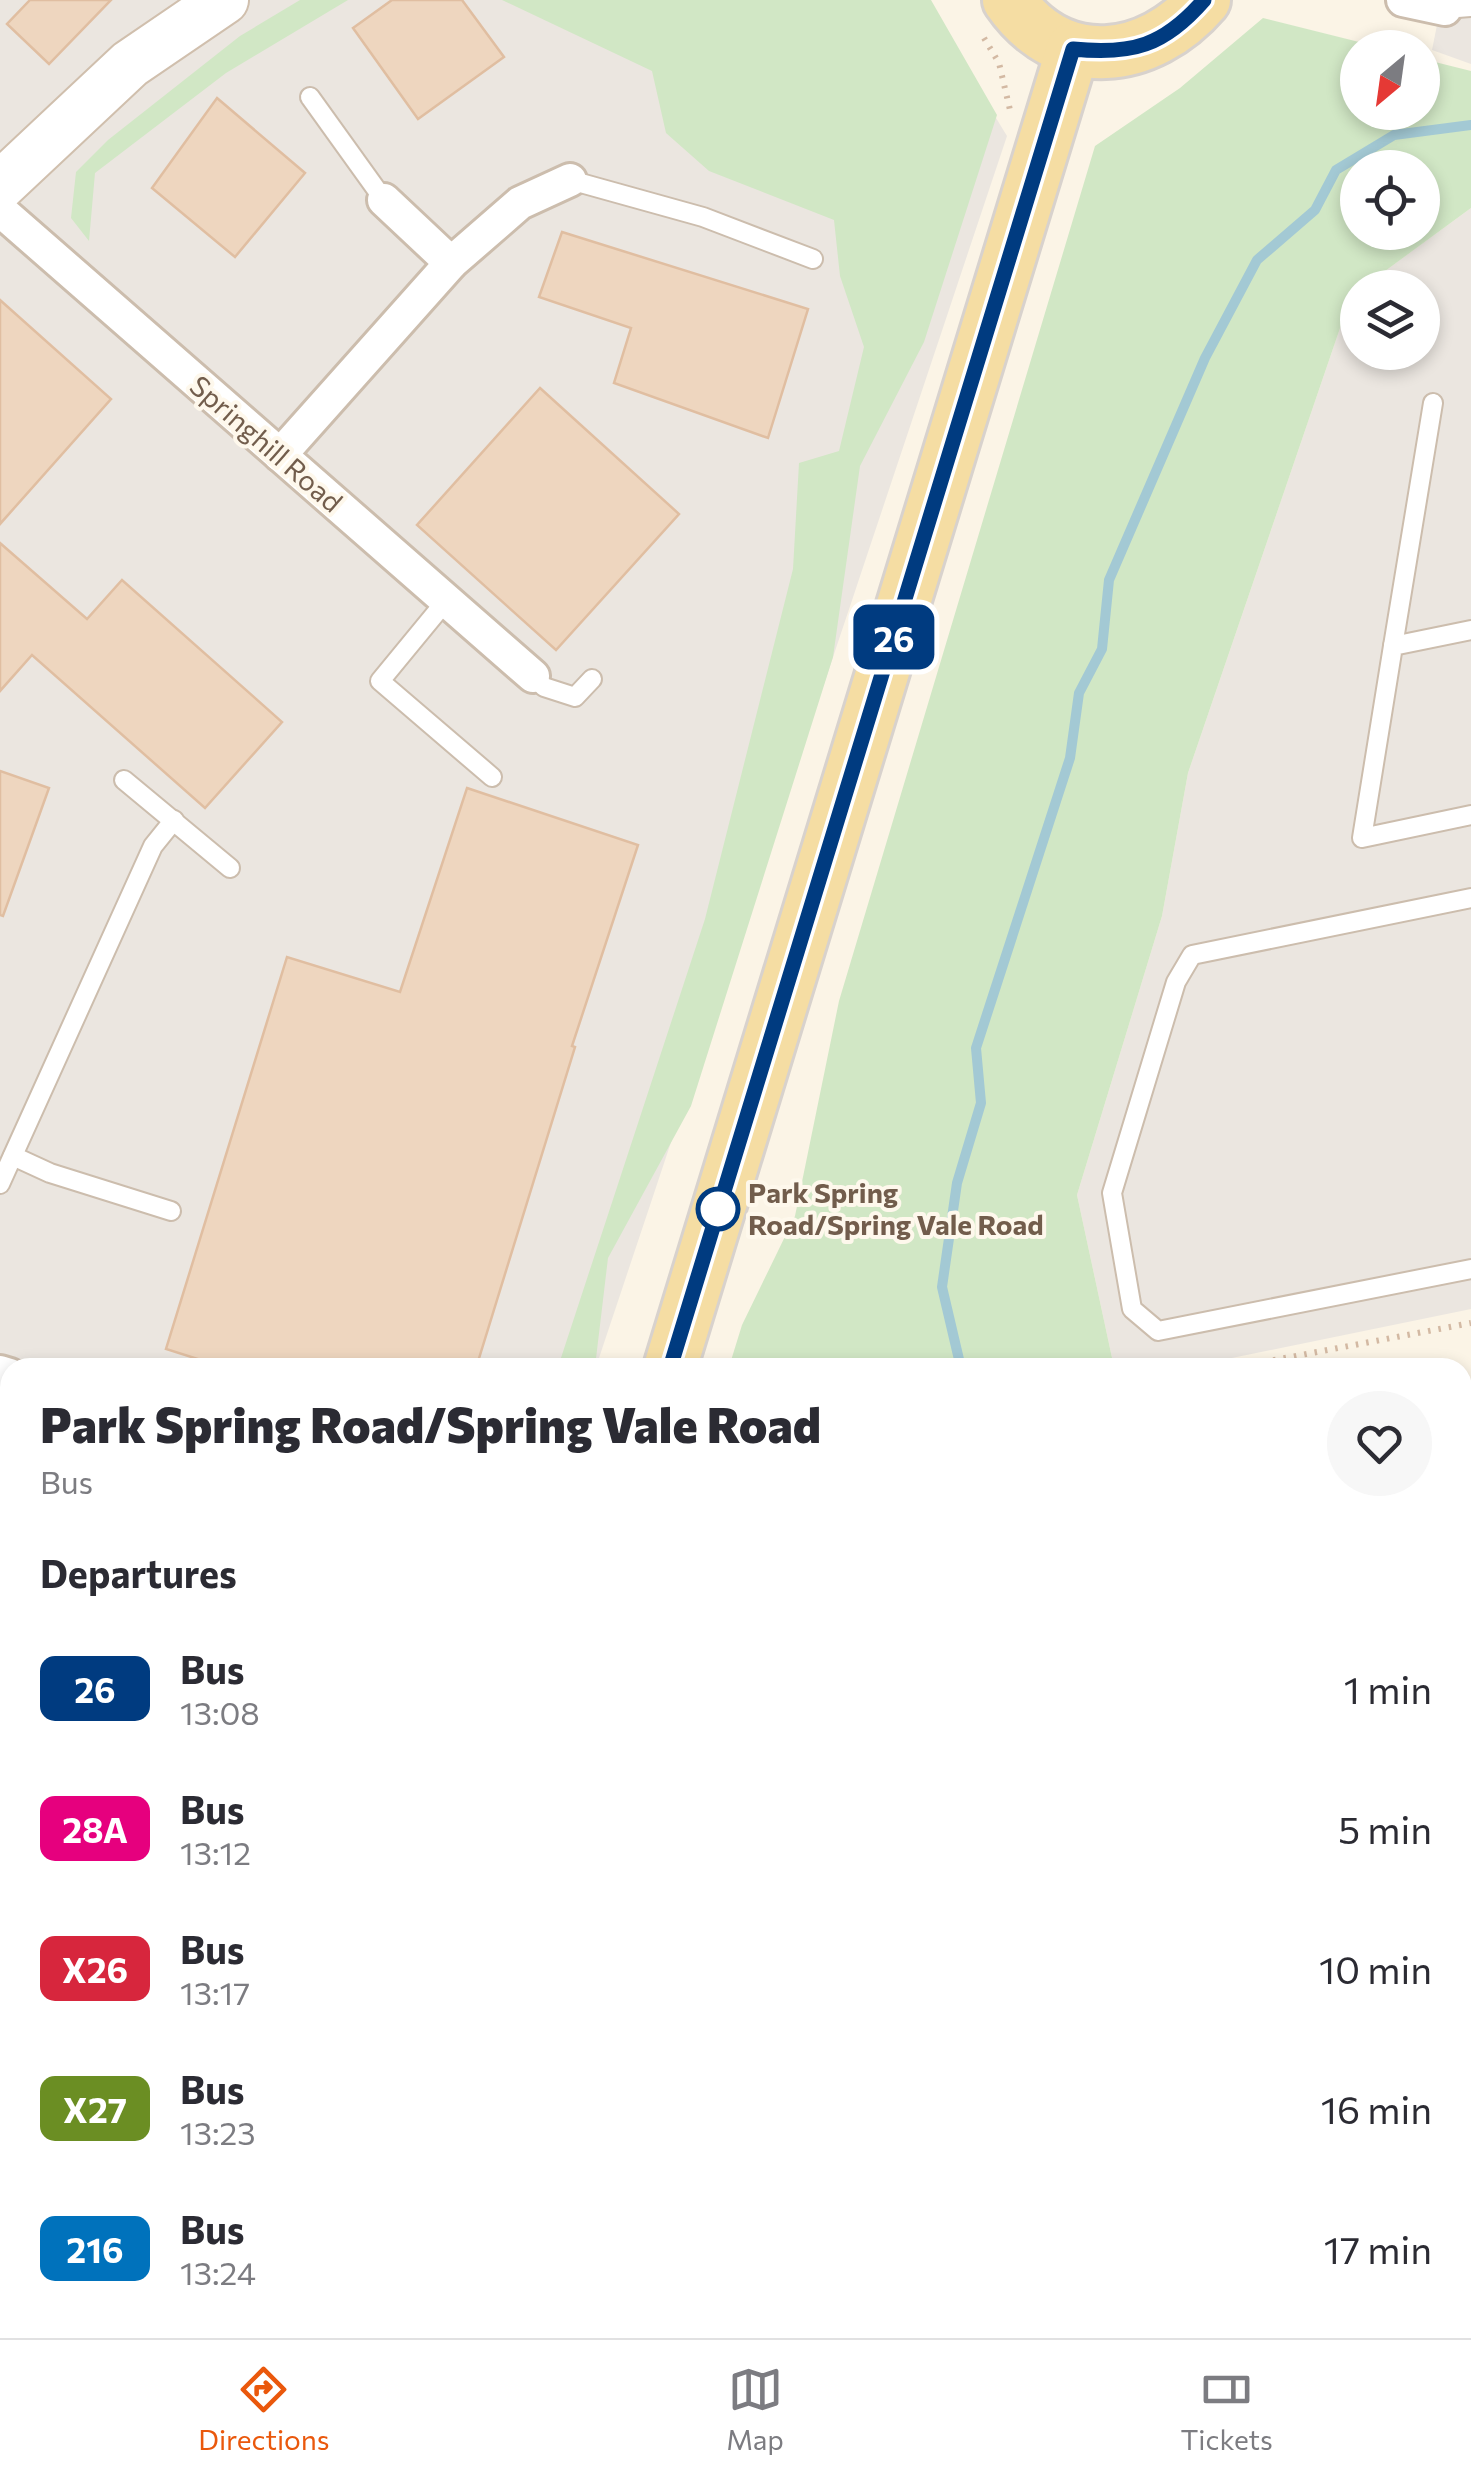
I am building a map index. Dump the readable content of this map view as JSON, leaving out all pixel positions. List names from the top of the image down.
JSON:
{
  "streets": {
    "street": ["Springhill Road"]
  },
  "places": ["Park Spring Road/Spring Vale Road"],
  "lines": ["bus line 26"],
  "north": "bottom left",
  "page": {
    "on_map": "26",
    "heading": [
      ["Park Spring Road/Spring Vale Road", "Bus"],
      "Departures"
    ],
    "list": [
      {
        "mark": "26",
        "name": "Bus",
        "note": "13:08",
        "value": "1 min"
      },
      {
        "mark": "28A",
        "name": "Bus",
        "note": "13:12",
        "value": "5 min"
      },
      {
        "mark": "X26",
        "name": "Bus",
        "note": "13:17",
        "value": "10 min"
      },
      {
        "mark": "X27",
        "name": "Bus",
        "note": "13:23",
        "value": "16 min"
      },
      {
        "mark": "216",
        "name": "Bus",
        "note": "13:24",
        "value": "17 min"
      }
    ],
    "tabs": ["Directions", "Map", "Tickets"]
  }
}
